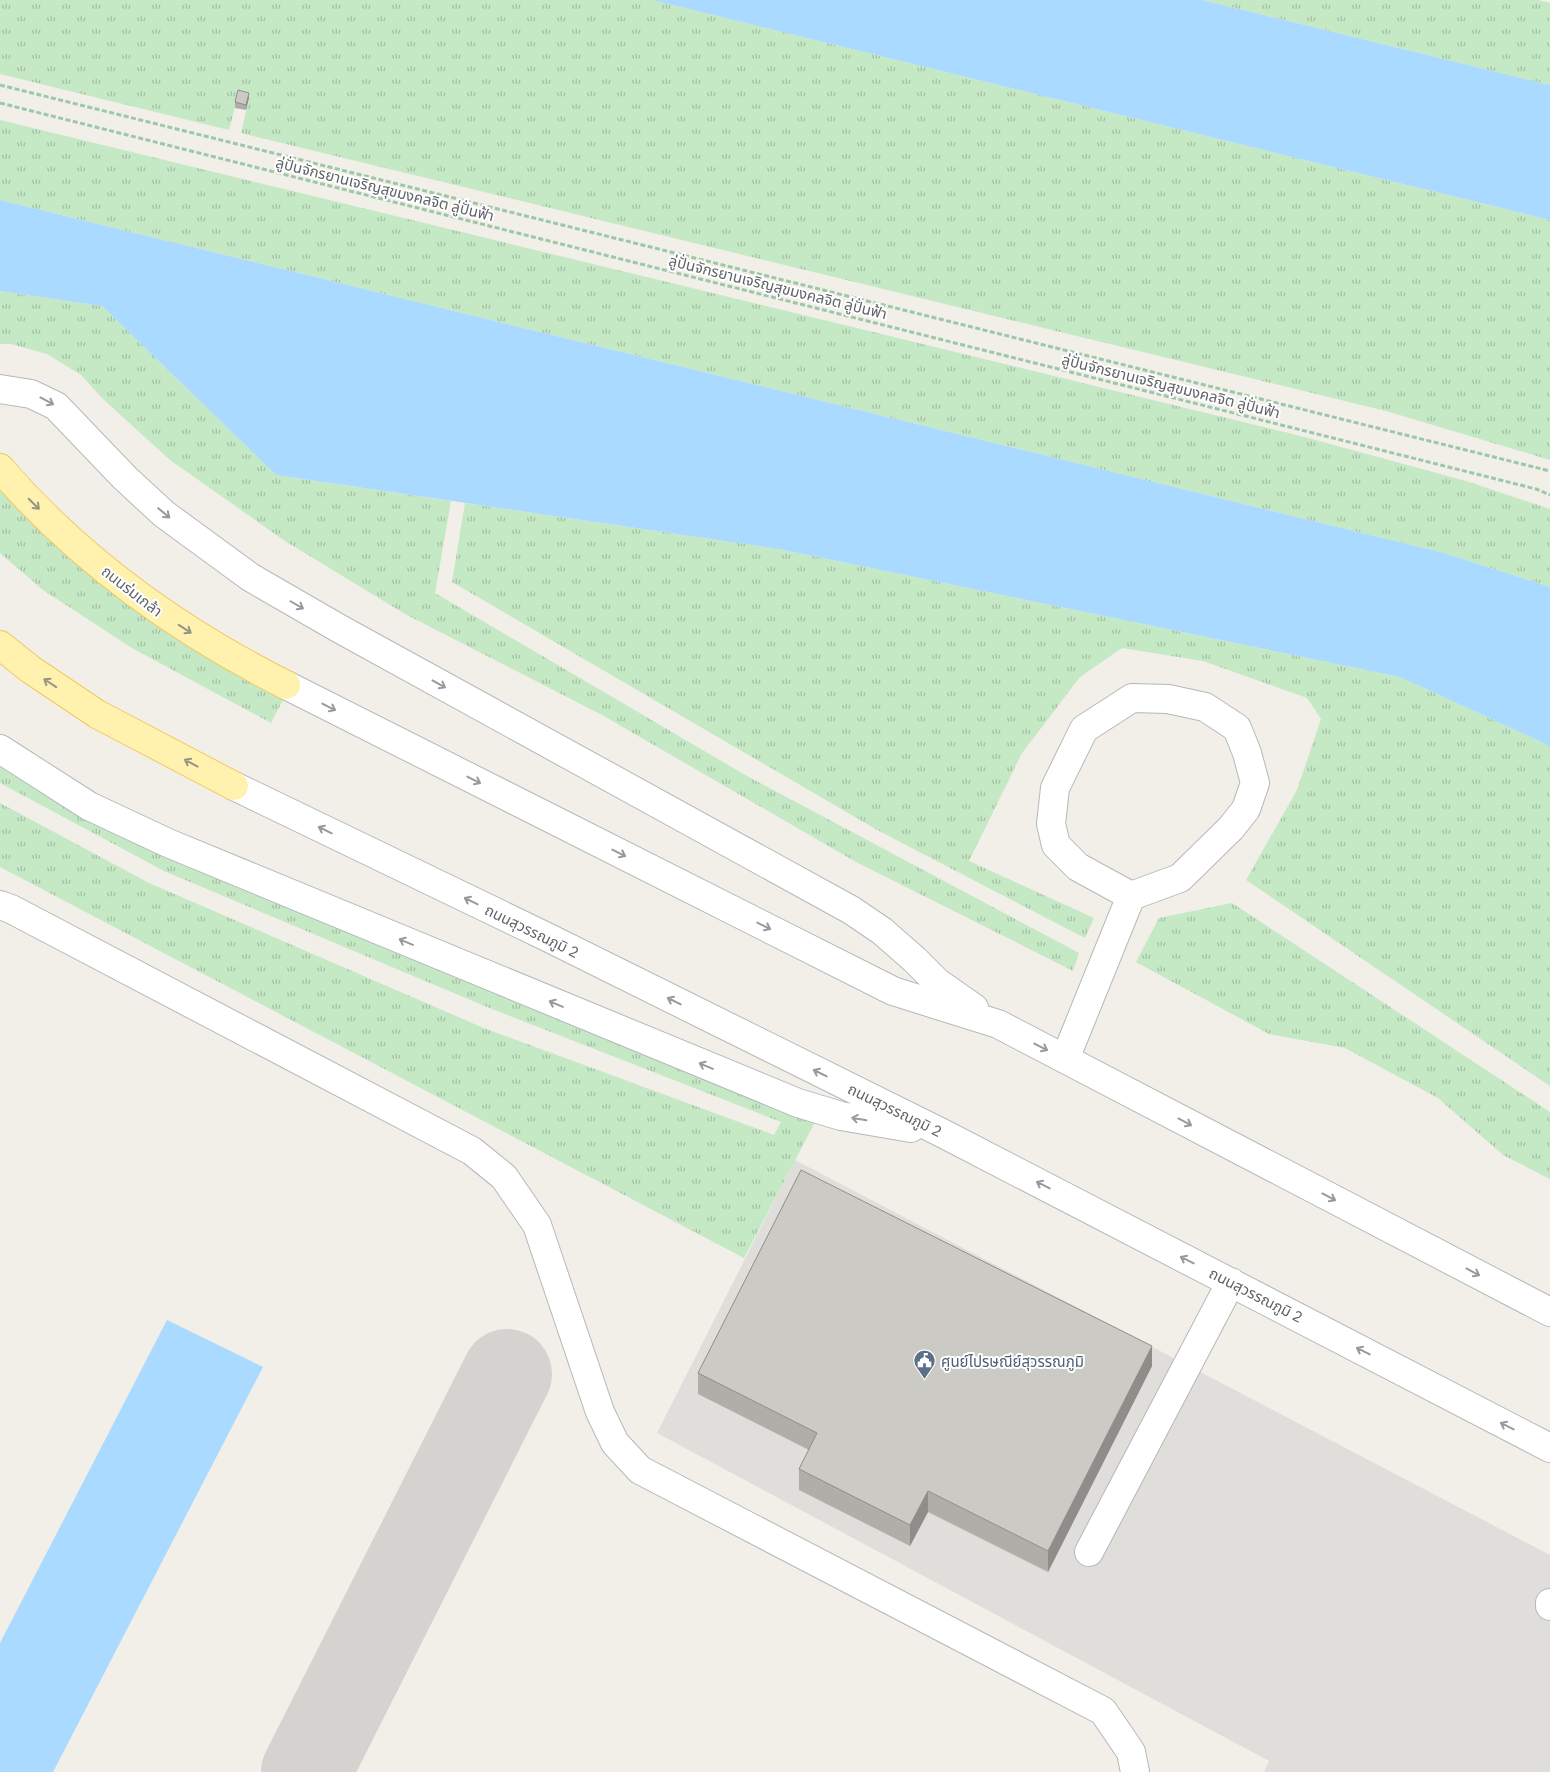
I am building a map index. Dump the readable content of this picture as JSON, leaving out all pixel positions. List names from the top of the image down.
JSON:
{
  "streets": {
    "main road": ["ถนนร่มเกล้า"],
    "street": ["ถนนสุวรรณภูมิ 2"],
    "path": ["ลู่ปั่นจักรยานเจริญสุขมงคลจิต ลู่ปั่นฟ้า"]
  },
  "places": {
    "public building": ["ศูนย์ไปรษณีย์สุวรรณภูมิ"]
  }
}
